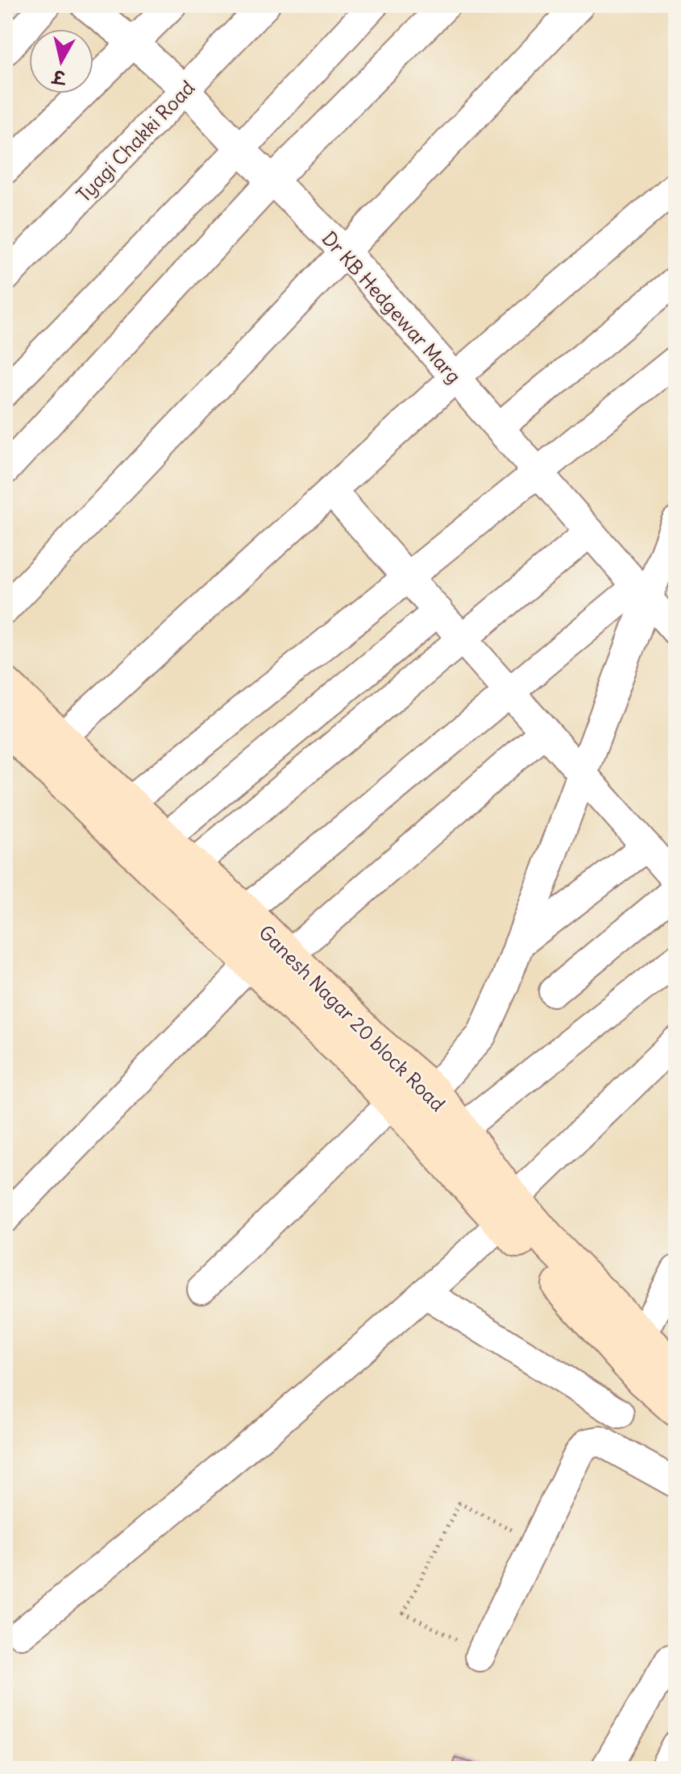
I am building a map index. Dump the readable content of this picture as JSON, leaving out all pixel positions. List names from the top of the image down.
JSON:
{
  "streets": {
    "street": ["Tyagi Chakki Road", "Dr KB Hedgewar Marg", "Ganesh Nagar 20 block Road"]
  },
  "crossings": [
    ["Tyagi Chakki Road", "Dr KB Hedgewar Marg"]
  ],
  "north": "bottom"
}
